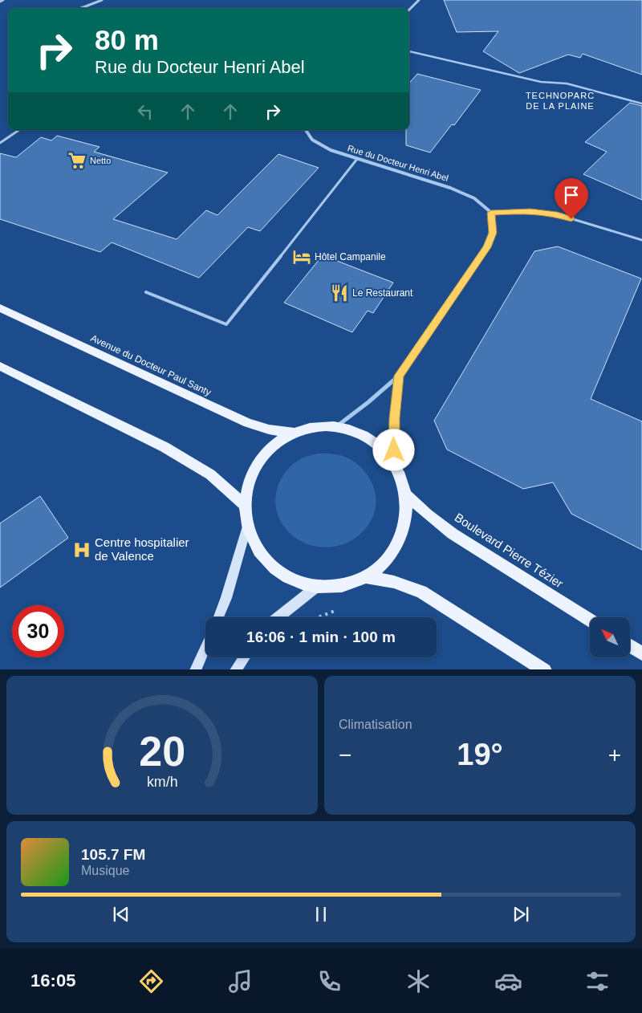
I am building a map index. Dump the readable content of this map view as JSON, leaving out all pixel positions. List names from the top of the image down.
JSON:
{
  "streets": {
    "main road": ["Avenue du Docteur Paul Santy", "Boulevard Pierre Tézier"],
    "street": ["Rue du Docteur Henri Abel"]
  },
  "districts": ["TECHNOPARC DE LA PLAINE"],
  "places": {
    "supermarket": ["Netto"],
    "hotel": ["Hôtel Campanile"],
    "restaurant": ["Le Restaurant"],
    "hospital": ["Centre hospitalier de Valence"]
  },
  "north": "top left",
  "page": {
    "turn": ["80 m", "Rue du Docteur Henri Abel"],
    "limit": "30",
    "trip": "16:06 · 1 min · 100 m",
    "tile": "Climatisation",
    "heat": ["−", "19°", "+"],
    "song": ["105.7 FM", "Musique"],
    "tabs": "16:05",
    "gauge": ["20", "km/h"]
  }
}
